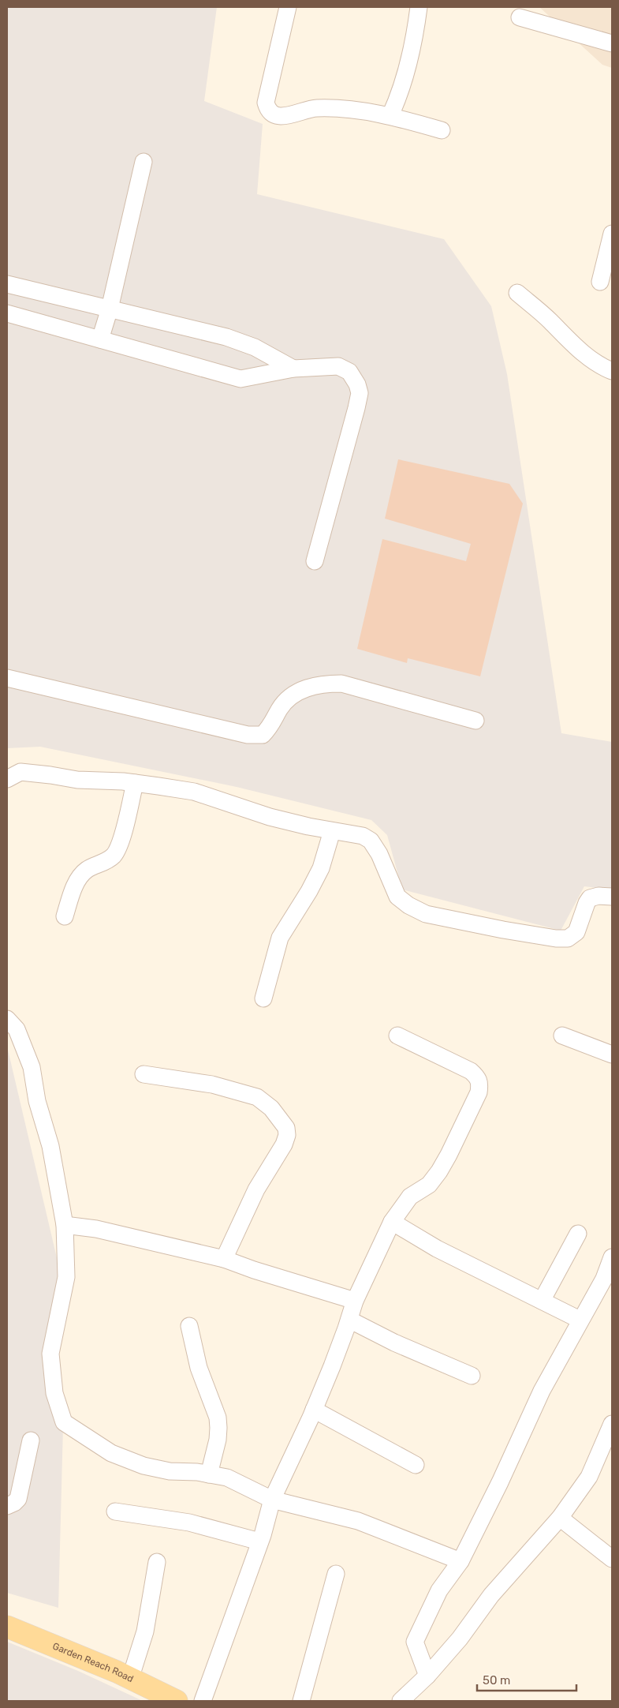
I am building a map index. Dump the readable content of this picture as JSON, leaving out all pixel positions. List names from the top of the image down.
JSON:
{
  "streets": {
    "main road": ["Garden Reach Road"]
  },
  "scale_bar": "50 m"
}
